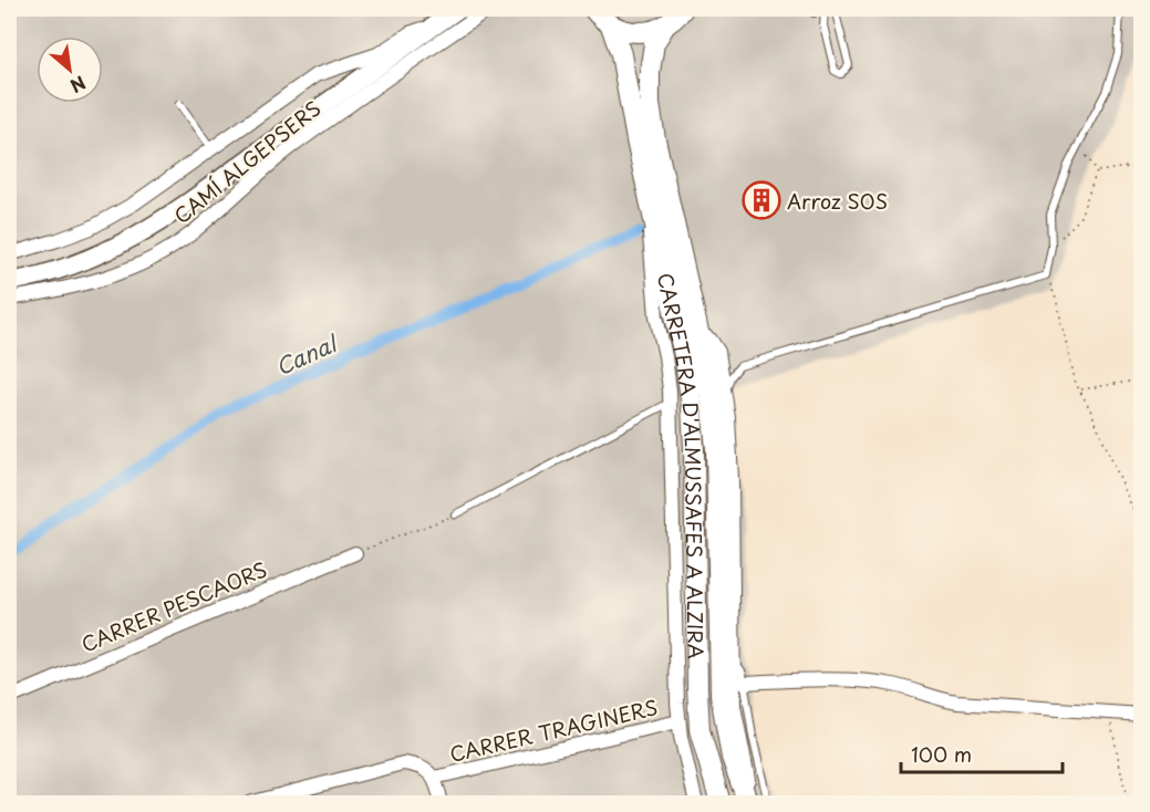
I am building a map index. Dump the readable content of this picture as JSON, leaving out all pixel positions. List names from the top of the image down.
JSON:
{
  "streets": {
    "main road": ["CARRETERA D'ALMUSSAFES A ALZIRA"],
    "street": ["CAMÍ ALGEPSERS", "CARRER PESCAORS", "CARRER TRAGINERS"]
  },
  "crossings": [
    ["CARRETERA D'ALMUSSAFES A ALZIRA", "CARRER TRAGINERS"]
  ],
  "water": ["Canal"],
  "places": {
    "building": ["Arroz SOS"]
  },
  "scale_bar": "100 m",
  "north": "bottom right"
}
